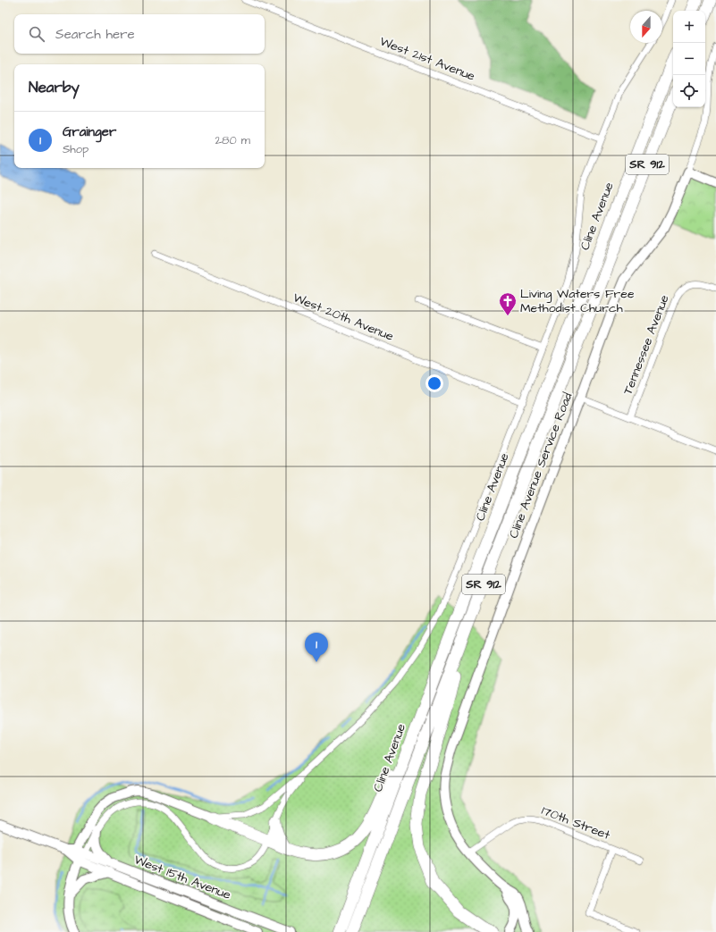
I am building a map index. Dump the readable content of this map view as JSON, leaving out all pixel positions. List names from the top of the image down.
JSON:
{
  "streets": {
    "highway": ["SR 912", "Cline Avenue"],
    "street": [
      "West 21st Avenue",
      "West 20th Avenue",
      "Tennessee Avenue",
      "Cline Avenue Service Road",
      "170th Street",
      "West 15th Avenue"
    ]
  },
  "crossings": [
    ["West 21st Avenue", "Cline Avenue"],
    ["Cline Avenue", "West 20th Avenue"],
    ["Cline Avenue", "West 15th Avenue"],
    ["Cline Avenue Service Road", "170th Street"]
  ],
  "places": {
    "church": ["Living Waters Free Methodist Church"]
  },
  "north": "bottom",
  "page": {
    "map_buttons": ["+", "−"],
    "search": "Search here",
    "heading": "Nearby",
    "list": [
      {
        "mark": "1",
        "name": "Grainger",
        "note": "Shop",
        "value": "280 m"
      }
    ],
    "pins": "1"
  }
}
